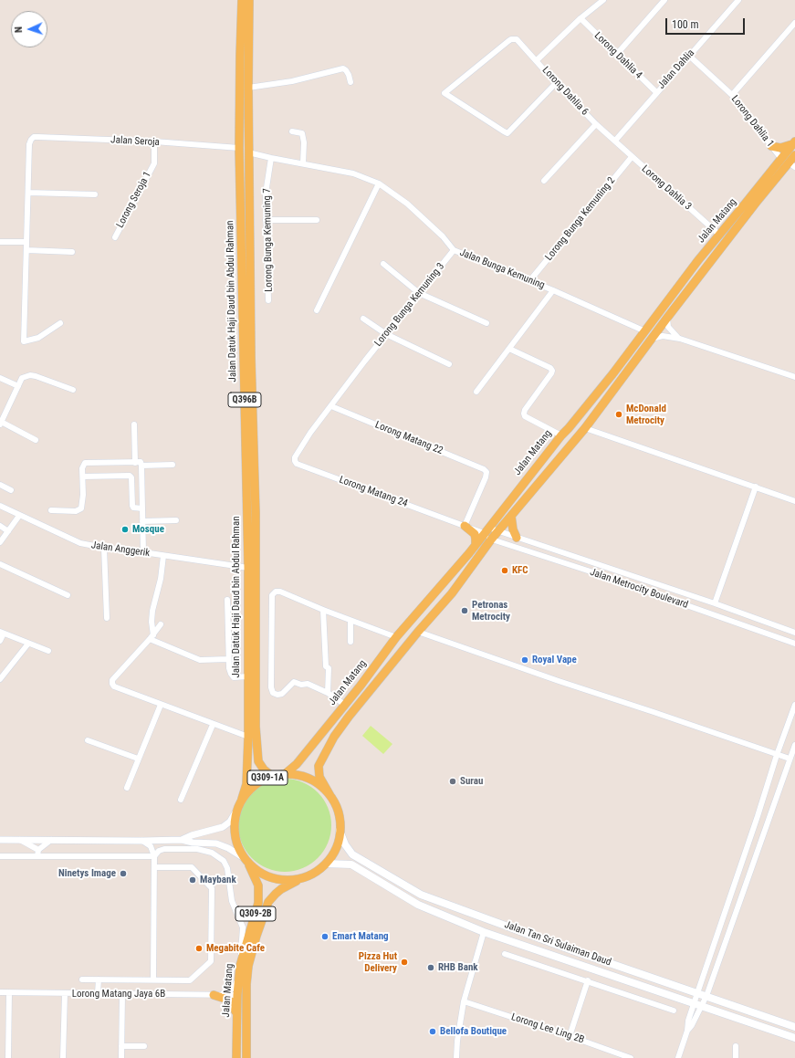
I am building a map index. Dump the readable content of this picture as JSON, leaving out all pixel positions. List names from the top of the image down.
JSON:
{
  "streets": {
    "main road": [
      "Jalan Matang",
      "Jalan Datuk Haji Daud bin Abdul Rahman",
      "Q396B",
      "Q309-1A",
      "Q309-2B",
      "Jalan Tan Sri Sulaiman Daud"
    ],
    "street": [
      "Lorong Dahlia 4",
      "Jalan Dahlia",
      "Lorong Dahlia 6",
      "Lorong Dahlia 1",
      "Jalan Seroja",
      "Lorong Dahlia 3",
      "Lorong Seroja 1",
      "Lorong Bunga Kemuning 2",
      "Lorong Bunga Kemuning 7",
      "Jalan Bunga Kemuning",
      "Lorong Bunga Kemuning 3",
      "Lorong Matang 22",
      "Lorong Matang 24",
      "Jalan Anggerik",
      "Jalan Metrocity Boulevard",
      "Lorong Matang Jaya 6B",
      "Lorong Lee Ling 2B"
    ]
  },
  "crossings": [
    ["Lorong Dahlia 4", "Jalan Dahlia"],
    ["Jalan Dahlia", "Lorong Dahlia 6"],
    ["Jalan Dahlia", "Lorong Dahlia 1"],
    ["Jalan Dahlia", "Lorong Dahlia 3"],
    ["Lorong Dahlia 6", "Lorong Dahlia 3"],
    ["Lorong Dahlia 1", "Jalan Matang"],
    ["Jalan Seroja", "Lorong Seroja 1"],
    ["Jalan Seroja", "Jalan Datuk Haji Daud bin Abdul Rahman"],
    ["Lorong Dahlia 3", "Lorong Bunga Kemuning 2"],
    ["Lorong Dahlia 3", "Jalan Matang"],
    ["Lorong Bunga Kemuning 2", "Jalan Bunga Kemuning"],
    ["Jalan Matang", "Jalan Bunga Kemuning"],
    ["Jalan Matang", "Jalan Datuk Haji Daud bin Abdul Rahman"],
    ["Jalan Matang", "Lorong Matang 24"],
    ["Jalan Matang", "Jalan Metrocity Boulevard"],
    ["Jalan Matang", "Q309-1A"],
    ["Jalan Matang", "Jalan Tan Sri Sulaiman Daud"],
    ["Jalan Matang", "Lorong Matang Jaya 6B"],
    ["Lorong Bunga Kemuning 7", "Jalan Bunga Kemuning"],
    ["Jalan Bunga Kemuning", "Jalan Datuk Haji Daud bin Abdul Rahman"],
    ["Jalan Bunga Kemuning", "Lorong Bunga Kemuning 3"],
    ["Jalan Datuk Haji Daud bin Abdul Rahman", "Jalan Anggerik"],
    ["Jalan Datuk Haji Daud bin Abdul Rahman", "Q309-1A"],
    ["Jalan Datuk Haji Daud bin Abdul Rahman", "Jalan Tan Sri Sulaiman Daud"],
    ["Lorong Bunga Kemuning 3", "Lorong Matang 22"],
    ["Lorong Bunga Kemuning 3", "Lorong Matang 24"],
    ["Lorong Matang 22", "Lorong Matang 24"],
    ["Lorong Matang 24", "Jalan Metrocity Boulevard"],
    ["Q309-1A", "Jalan Tan Sri Sulaiman Daud"]
  ],
  "places": [
    "McDonald Metrocity",
    "Mosque",
    "KFC",
    "Petronas Metrocity",
    "Royal Vape",
    "Surau",
    "Ninetys Image",
    "Maybank",
    "Emart Matang",
    "Megabite Cafe",
    "Pizza Hut Delivery",
    "RHB Bank",
    "Bellofa Boutique"
  ],
  "scale_bar": "100 m",
  "north": "left"
}
